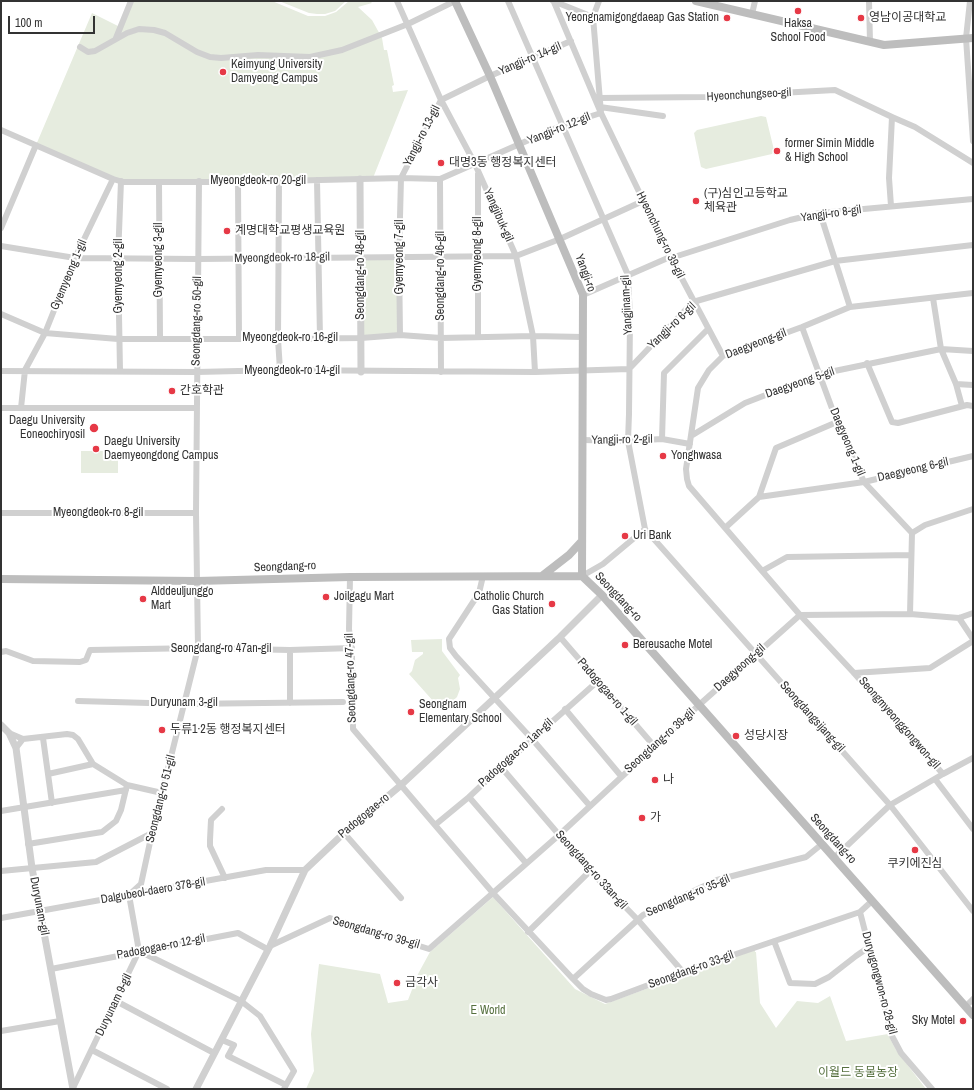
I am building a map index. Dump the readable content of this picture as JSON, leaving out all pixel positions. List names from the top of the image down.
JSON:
{
  "streets": {
    "main road": ["Yangji-ro", "Seongdang-ro"],
    "street": [
      "Yangji-ro 14-gil",
      "Hyeonchungseo-gil",
      "Yangji-ro 12-gil",
      "Yangji-ro 13-gil",
      "Myeongdeok-ro 20-gil",
      "Yangji-ro 8-gil",
      "Yangjibuk-gil",
      "Hyeonchung-ro 39-gil",
      "Gyemyeong 8-gil",
      "Gyemyeong 7-gil",
      "Myeongdeok-ro 18-gil",
      "Gyemyeong 3-gil",
      "Gyemyeong 1-gil",
      "Seongdang-ro 48-gil",
      "Gyemyeong 2-gil",
      "Seongdang-ro 46-gil",
      "Yangjinam-gil",
      "Seongdang-ro 50-gil",
      "Yangji-ro 6-gil",
      "Myeongdeok-ro 16-gil",
      "Daegyeong-gil",
      "Myeongdeok-ro 14-gil",
      "Daegyeong 5-gil",
      "Yangji-ro 2-gil",
      "Daegyeong 1-gil",
      "Daegyeong 6-gil",
      "Myeongdeok-ro 8-gil",
      "Seongdang-ro 47an-gil",
      "Seongdang-ro 47-gil",
      "Padogogae-ro 1-gil",
      "Duryunam 3-gil",
      "Seongdangsijang-gil",
      "Seongmyeonggongwon-gil",
      "Seongdang-ro 39-gil",
      "Padogogae-ro 1an-gil",
      "Seongdang-ro 51-gil",
      "Padogogae-ro",
      "Seongdang-ro 33an-gil",
      "Dalgubeol-daero 378-gil",
      "Seongdang-ro 35-gil",
      "Duryunam-gil",
      "Padogogae-ro 12-gil",
      "Seongdang-ro 33-gil",
      "Duryugongwon-ro 28-gil",
      "Duryunam 9-gil"
    ]
  },
  "crossings": [
    ["Yangji-ro 14-gil", "Yangji-ro 13-gil"],
    ["Yangji-ro 14-gil", "Hyeonchung-ro 39-gil"],
    ["Yangji-ro 14-gil", "Yangji-ro"],
    ["Yangji-ro 14-gil", "Yangjinam-gil"],
    ["Hyeonchungseo-gil", "Hyeonchung-ro 39-gil"],
    ["Yangji-ro 12-gil", "Myeongdeok-ro 20-gil"],
    ["Yangji-ro 12-gil", "Hyeonchung-ro 39-gil"],
    ["Yangji-ro 12-gil", "Yangji-ro"],
    ["Yangji-ro 12-gil", "Yangjinam-gil"],
    ["Yangji-ro 13-gil", "Myeongdeok-ro 20-gil"],
    ["Yangji-ro 13-gil", "Yangjibuk-gil"],
    ["Yangji-ro 13-gil", "Gyemyeong 7-gil"],
    ["Yangji-ro 13-gil", "Yangji-ro"],
    ["Myeongdeok-ro 20-gil", "Yangjibuk-gil"],
    ["Myeongdeok-ro 20-gil", "Gyemyeong 7-gil"],
    ["Myeongdeok-ro 20-gil", "Gyemyeong 3-gil"],
    ["Myeongdeok-ro 20-gil", "Yangji-ro"],
    ["Myeongdeok-ro 20-gil", "Gyemyeong 1-gil"],
    ["Myeongdeok-ro 20-gil", "Seongdang-ro 48-gil"],
    ["Myeongdeok-ro 20-gil", "Gyemyeong 2-gil"],
    ["Myeongdeok-ro 20-gil", "Seongdang-ro 46-gil"],
    ["Myeongdeok-ro 20-gil", "Seongdang-ro 50-gil"],
    ["Yangji-ro 8-gil", "Hyeonchung-ro 39-gil"],
    ["Yangji-ro 8-gil", "Yangji-ro"],
    ["Yangji-ro 8-gil", "Yangjinam-gil"],
    ["Yangjibuk-gil", "Gyemyeong 8-gil"],
    ["Yangjibuk-gil", "Myeongdeok-ro 18-gil"],
    ["Yangjibuk-gil", "Myeongdeok-ro 16-gil"],
    ["Yangjibuk-gil", "Myeongdeok-ro 14-gil"],
    ["Hyeonchung-ro 39-gil", "Myeongdeok-ro 18-gil"],
    ["Hyeonchung-ro 39-gil", "Yangji-ro 6-gil"],
    ["Hyeonchung-ro 39-gil", "Daegyeong-gil"],
    ["Hyeonchung-ro 39-gil", "Yangji-ro 2-gil"],
    ["Gyemyeong 8-gil", "Myeongdeok-ro 18-gil"],
    ["Gyemyeong 8-gil", "Myeongdeok-ro 16-gil"],
    ["Gyemyeong 7-gil", "Myeongdeok-ro 18-gil"],
    ["Gyemyeong 7-gil", "Myeongdeok-ro 16-gil"],
    ["Myeongdeok-ro 18-gil", "Gyemyeong 3-gil"],
    ["Myeongdeok-ro 18-gil", "Yangji-ro"],
    ["Myeongdeok-ro 18-gil", "Gyemyeong 1-gil"],
    ["Myeongdeok-ro 18-gil", "Seongdang-ro 48-gil"],
    ["Myeongdeok-ro 18-gil", "Gyemyeong 2-gil"],
    ["Myeongdeok-ro 18-gil", "Seongdang-ro 46-gil"],
    ["Myeongdeok-ro 18-gil", "Yangjinam-gil"],
    ["Myeongdeok-ro 18-gil", "Seongdang-ro 50-gil"],
    ["Gyemyeong 3-gil", "Myeongdeok-ro 16-gil"],
    ["Yangji-ro", "Myeongdeok-ro 16-gil"],
    ["Yangji-ro", "Myeongdeok-ro 14-gil"],
    ["Yangji-ro", "Yangji-ro 2-gil"],
    ["Yangji-ro", "Seongdang-ro"],
    ["Gyemyeong 1-gil", "Myeongdeok-ro 16-gil"],
    ["Gyemyeong 1-gil", "Myeongdeok-ro 14-gil"],
    ["Seongdang-ro 48-gil", "Myeongdeok-ro 16-gil"],
    ["Seongdang-ro 48-gil", "Myeongdeok-ro 14-gil"],
    ["Gyemyeong 2-gil", "Myeongdeok-ro 16-gil"],
    ["Gyemyeong 2-gil", "Myeongdeok-ro 14-gil"],
    ["Seongdang-ro 46-gil", "Myeongdeok-ro 16-gil"],
    ["Seongdang-ro 46-gil", "Myeongdeok-ro 14-gil"],
    ["Yangjinam-gil", "Yangji-ro 6-gil"],
    ["Yangjinam-gil", "Yangji-ro 2-gil"],
    ["Yangjinam-gil", "Seongdangsijang-gil"],
    ["Seongdang-ro 50-gil", "Myeongdeok-ro 16-gil"],
    ["Seongdang-ro 50-gil", "Myeongdeok-ro 14-gil"],
    ["Seongdang-ro 50-gil", "Myeongdeok-ro 8-gil"],
    ["Seongdang-ro 50-gil", "Seongdang-ro"],
    ["Seongdang-ro 50-gil", "Seongdang-ro 51-gil"],
    ["Daegyeong-gil", "Daegyeong 5-gil"],
    ["Daegyeong-gil", "Yangji-ro 2-gil"],
    ["Daegyeong-gil", "Daegyeong 1-gil"],
    ["Daegyeong-gil", "Seongdang-ro"],
    ["Daegyeong-gil", "Seongdangsijang-gil"],
    ["Daegyeong-gil", "Seongmyeonggongwon-gil"],
    ["Daegyeong-gil", "Seongdang-ro 39-gil"],
    ["Daegyeong 5-gil", "Daegyeong 1-gil"],
    ["Daegyeong 1-gil", "Daegyeong 6-gil"],
    ["Seongdang-ro", "Seongdang-ro 47-gil"],
    ["Seongdang-ro", "Seongdang-ro 39-gil"],
    ["Seongdang-ro", "Seongdang-ro 51-gil"],
    ["Seongdang-ro", "Padogogae-ro"],
    ["Seongdang-ro", "Seongdang-ro 35-gil"],
    ["Seongdang-ro", "Seongdang-ro 33-gil"],
    ["Seongdang-ro 47an-gil", "Seongdang-ro 47-gil"],
    ["Seongdang-ro 47an-gil", "Seongdang-ro 51-gil"],
    ["Seongdang-ro 47-gil", "Padogogae-ro"],
    ["Seongdang-ro 47-gil", "Seongdang-ro 33-gil"],
    ["Padogogae-ro 1-gil", "Seongdang-ro 39-gil"],
    ["Padogogae-ro 1-gil", "Padogogae-ro 1an-gil"],
    ["Padogogae-ro 1-gil", "Padogogae-ro"],
    ["Duryunam 3-gil", "Seongdang-ro 51-gil"],
    ["Seongdang-ro 39-gil", "Padogogae-ro 1an-gil"],
    ["Seongdang-ro 39-gil", "Padogogae-ro"],
    ["Seongdang-ro 39-gil", "Seongdang-ro 33an-gil"],
    ["Seongdang-ro 39-gil", "Padogogae-ro 12-gil"],
    ["Seongdang-ro 39-gil", "Seongdang-ro 33-gil"],
    ["Padogogae-ro 1an-gil", "Seongdang-ro 33an-gil"],
    ["Padogogae-ro 1an-gil", "Seongdang-ro 33-gil"],
    ["Seongdang-ro 51-gil", "Dalgubeol-daero 378-gil"],
    ["Padogogae-ro", "Dalgubeol-daero 378-gil"],
    ["Padogogae-ro", "Padogogae-ro 12-gil"],
    ["Padogogae-ro", "Seongdang-ro 33-gil"],
    ["Seongdang-ro 33an-gil", "Seongdang-ro 35-gil"],
    ["Seongdang-ro 33an-gil", "Seongdang-ro 33-gil"],
    ["Dalgubeol-daero 378-gil", "Duryunam-gil"],
    ["Seongdang-ro 35-gil", "Seongdang-ro 33-gil"],
    ["Duryunam-gil", "Padogogae-ro 12-gil"],
    ["Duryunam-gil", "Duryunam 9-gil"],
    ["Padogogae-ro 12-gil", "Duryunam 9-gil"],
    ["Seongdang-ro 33-gil", "Duryugongwon-ro 28-gil"]
  ],
  "parks": ["E World", "이월드 동물농장"],
  "places": [
    "Haksa School Food",
    "Yeongnamigongdaeap Gas Station",
    "영남이공대학교",
    "Keimyung University Damyeong Campus",
    "former Simin Middle & High School",
    "대명3동 행정복지센터",
    "(구)심인고등학교 체육관",
    "계명대학교평생교육원",
    "간호학관",
    "Daegu University Eoneochiryosil",
    "Daegu University Daemyeongdong Campus",
    "Yonghwasa",
    "Uri Bank",
    "Joilgagu Mart",
    "Alddeuljunggo Mart",
    "Catholic Church Gas Station",
    "Bereusache Motel",
    "Seongnam Elementary School",
    "두류1·2동 행정복지센터",
    "성당시장",
    "나",
    "가",
    "쿠키에진심",
    "금각사",
    "Sky Motel"
  ],
  "scale_bar": "100 m"
}
